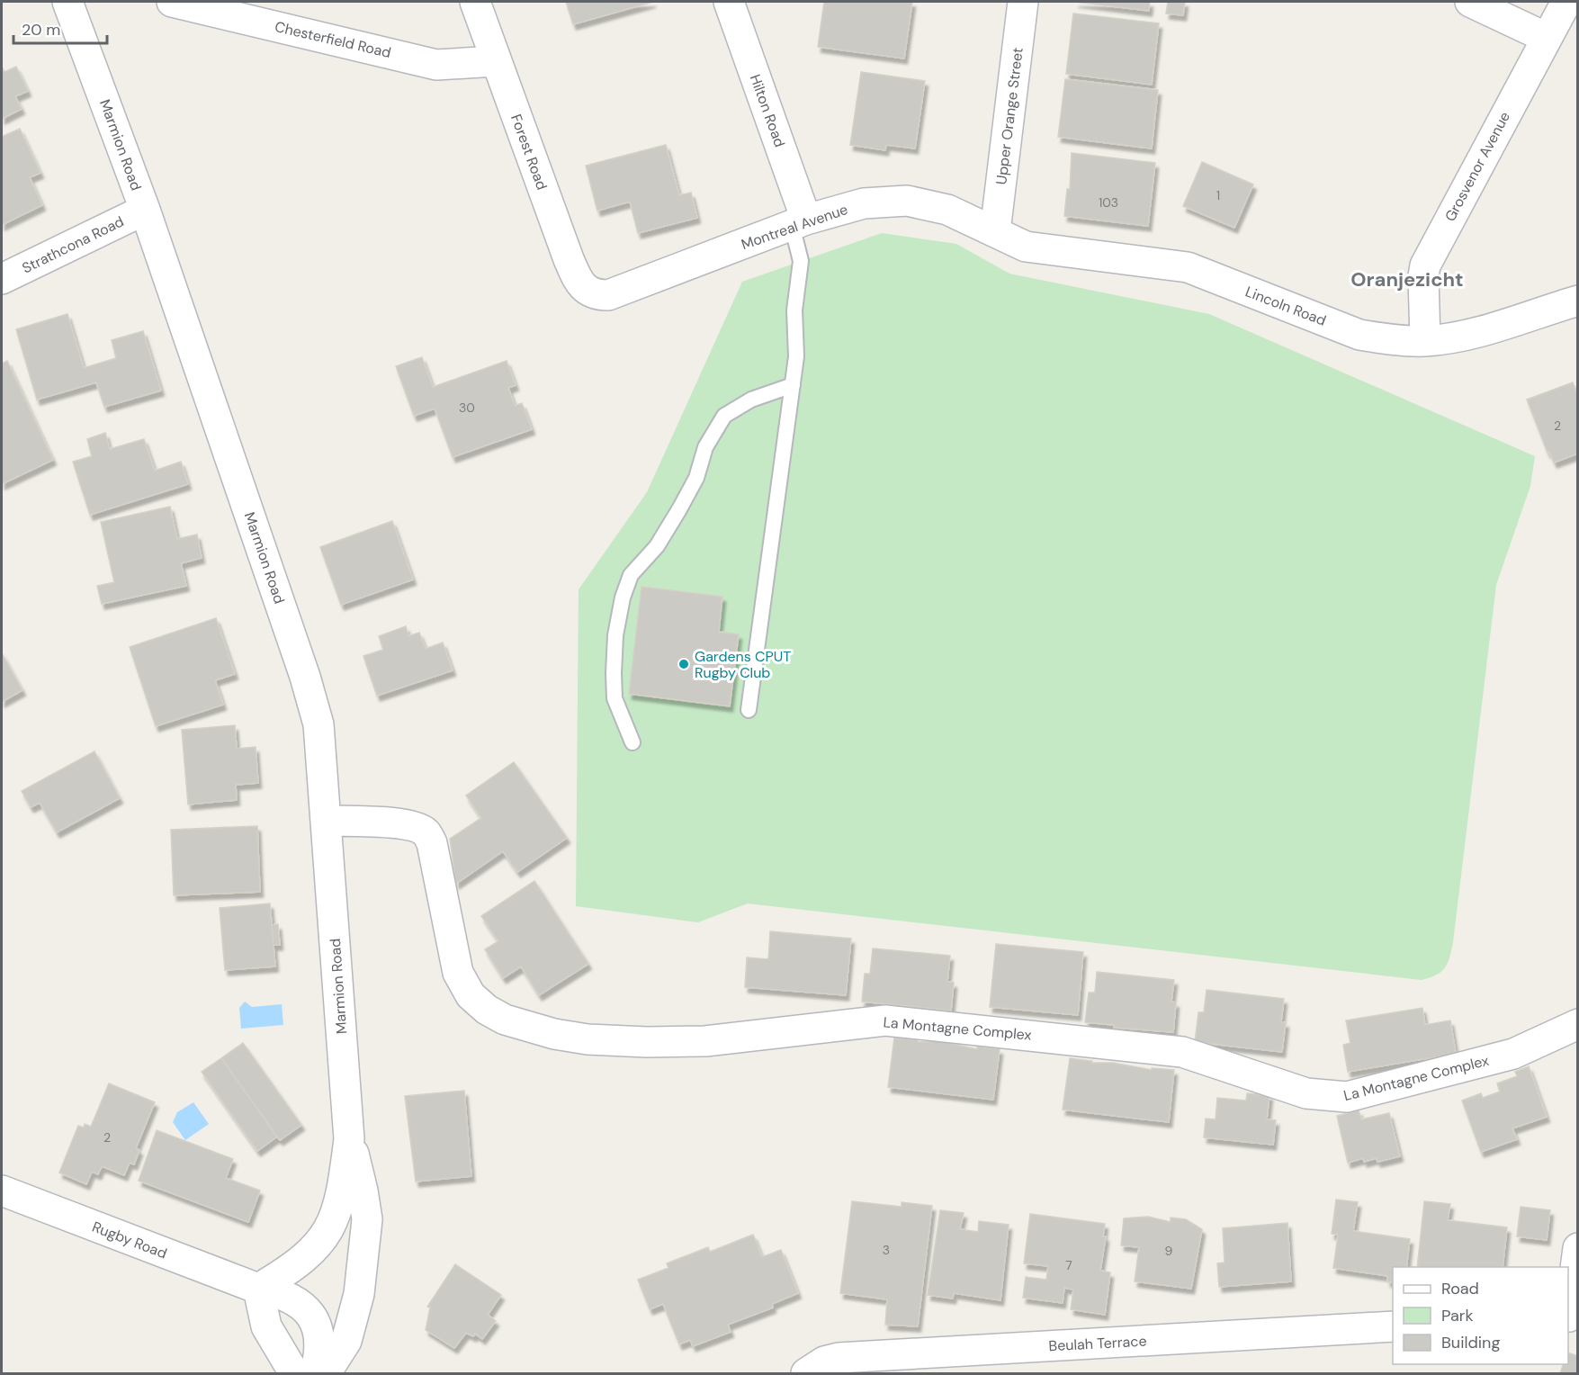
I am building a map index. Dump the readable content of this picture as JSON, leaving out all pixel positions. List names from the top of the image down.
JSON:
{
  "streets": {
    "street": [
      "Chesterfield Road",
      "Hilton Road",
      "Upper Orange Street",
      "Marmion Road",
      "Forest Road",
      "Grosvenor Avenue",
      "Montreal Avenue",
      "Strathcona Road",
      "Lincoln Road",
      "La Montagne Complex",
      "Rugby Road",
      "Beulah Terrace"
    ]
  },
  "crossings": [
    ["Chesterfield Road", "Forest Road"],
    ["Hilton Road", "Montreal Avenue"],
    ["Upper Orange Street", "Montreal Avenue"],
    ["Upper Orange Street", "Lincoln Road"],
    ["Marmion Road", "Strathcona Road"],
    ["Marmion Road", "La Montagne Complex"],
    ["Marmion Road", "Rugby Road"],
    ["Forest Road", "Montreal Avenue"],
    ["Grosvenor Avenue", "Lincoln Road"],
    ["Montreal Avenue", "Lincoln Road"]
  ],
  "districts": ["Oranjezicht"],
  "places": ["Gardens CPUT Rugby Club"],
  "house_numbers": [
    "1",
    "103",
    "30",
    "2",
    "2",
    "3",
    "9",
    "7"
  ],
  "legend": ["Road", "Park", "Building"],
  "scale_bar": "20 m"
}
